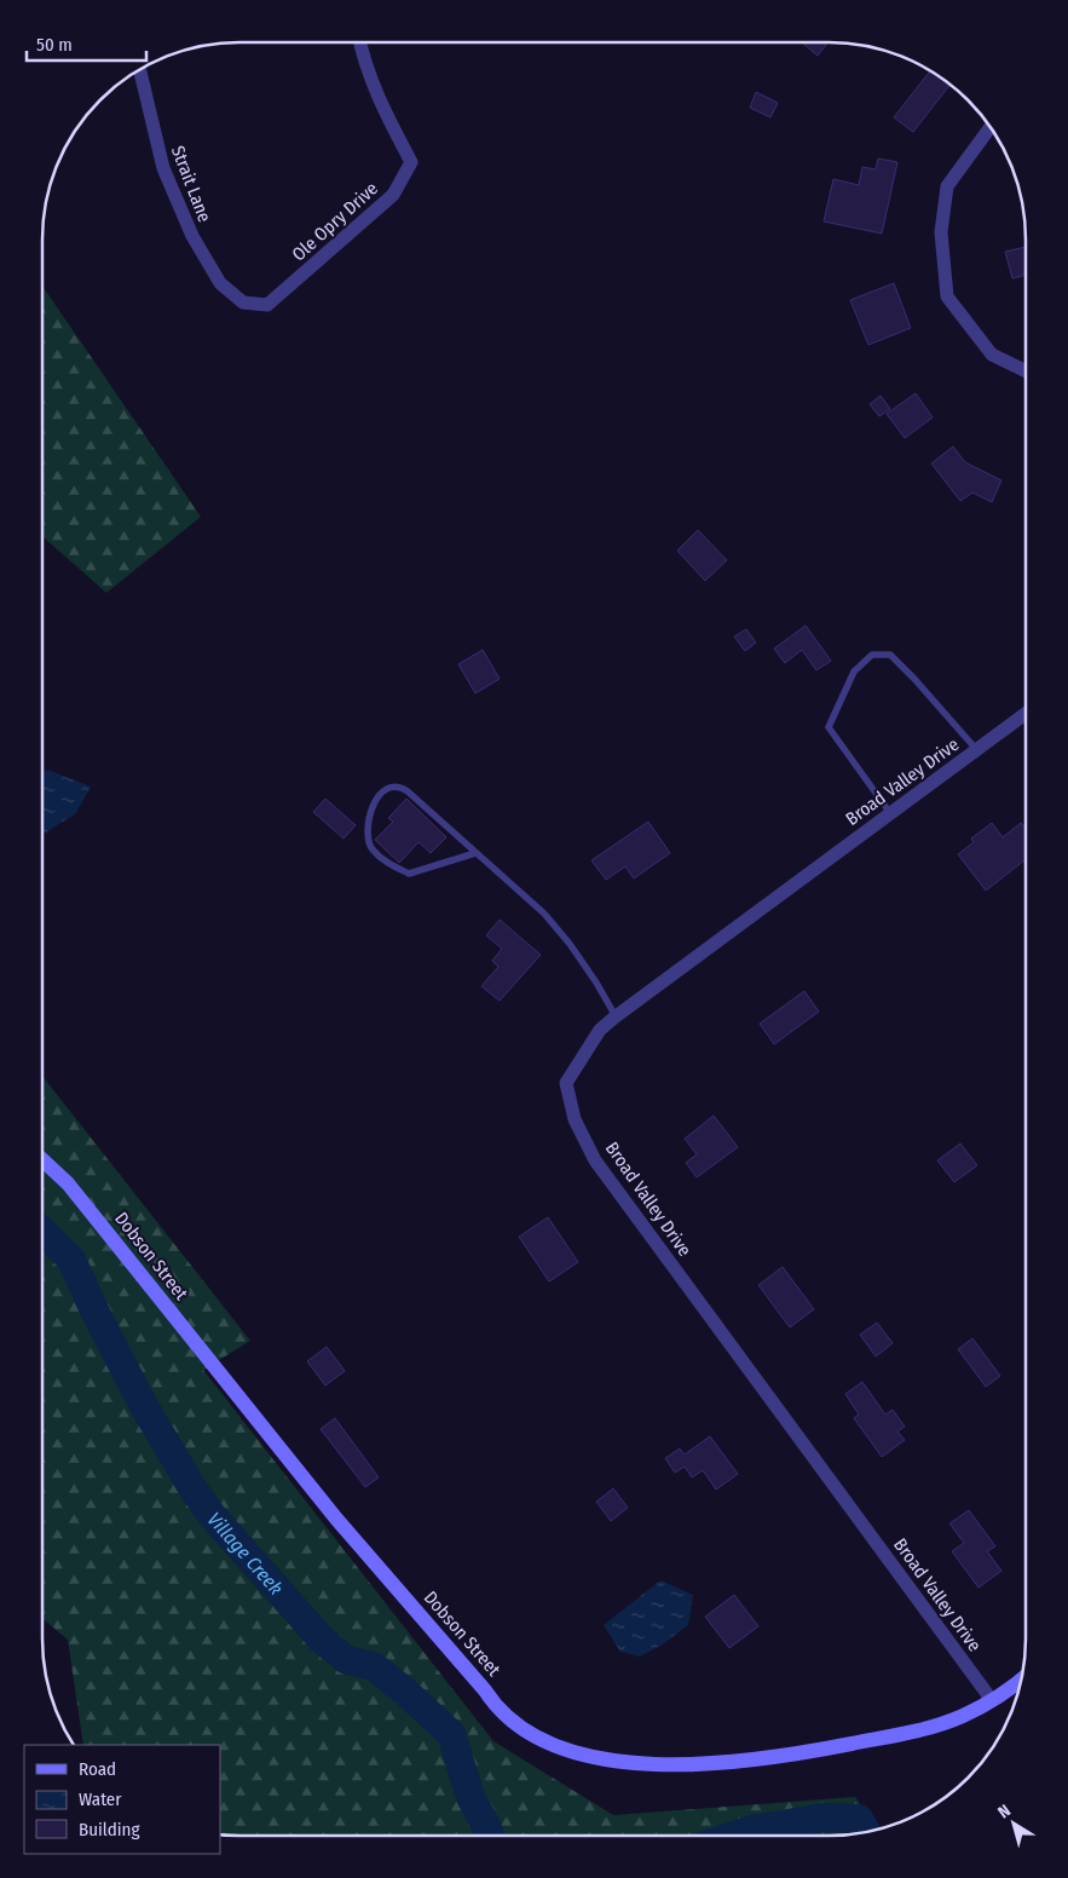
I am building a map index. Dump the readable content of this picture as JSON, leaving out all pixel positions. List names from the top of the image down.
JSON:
{
  "streets": {
    "street": [
      "Strait Lane",
      "Ole Opry Drive",
      "Broad Valley Drive",
      "Dobson Street"
    ]
  },
  "crossings": [
    ["Strait Lane", "Ole Opry Drive"],
    ["Broad Valley Drive", "Dobson Street"]
  ],
  "water": ["Village Creek"],
  "legend": ["Road", "Water", "Building"],
  "scale_bar": "50 m",
  "north": "top left"
}
